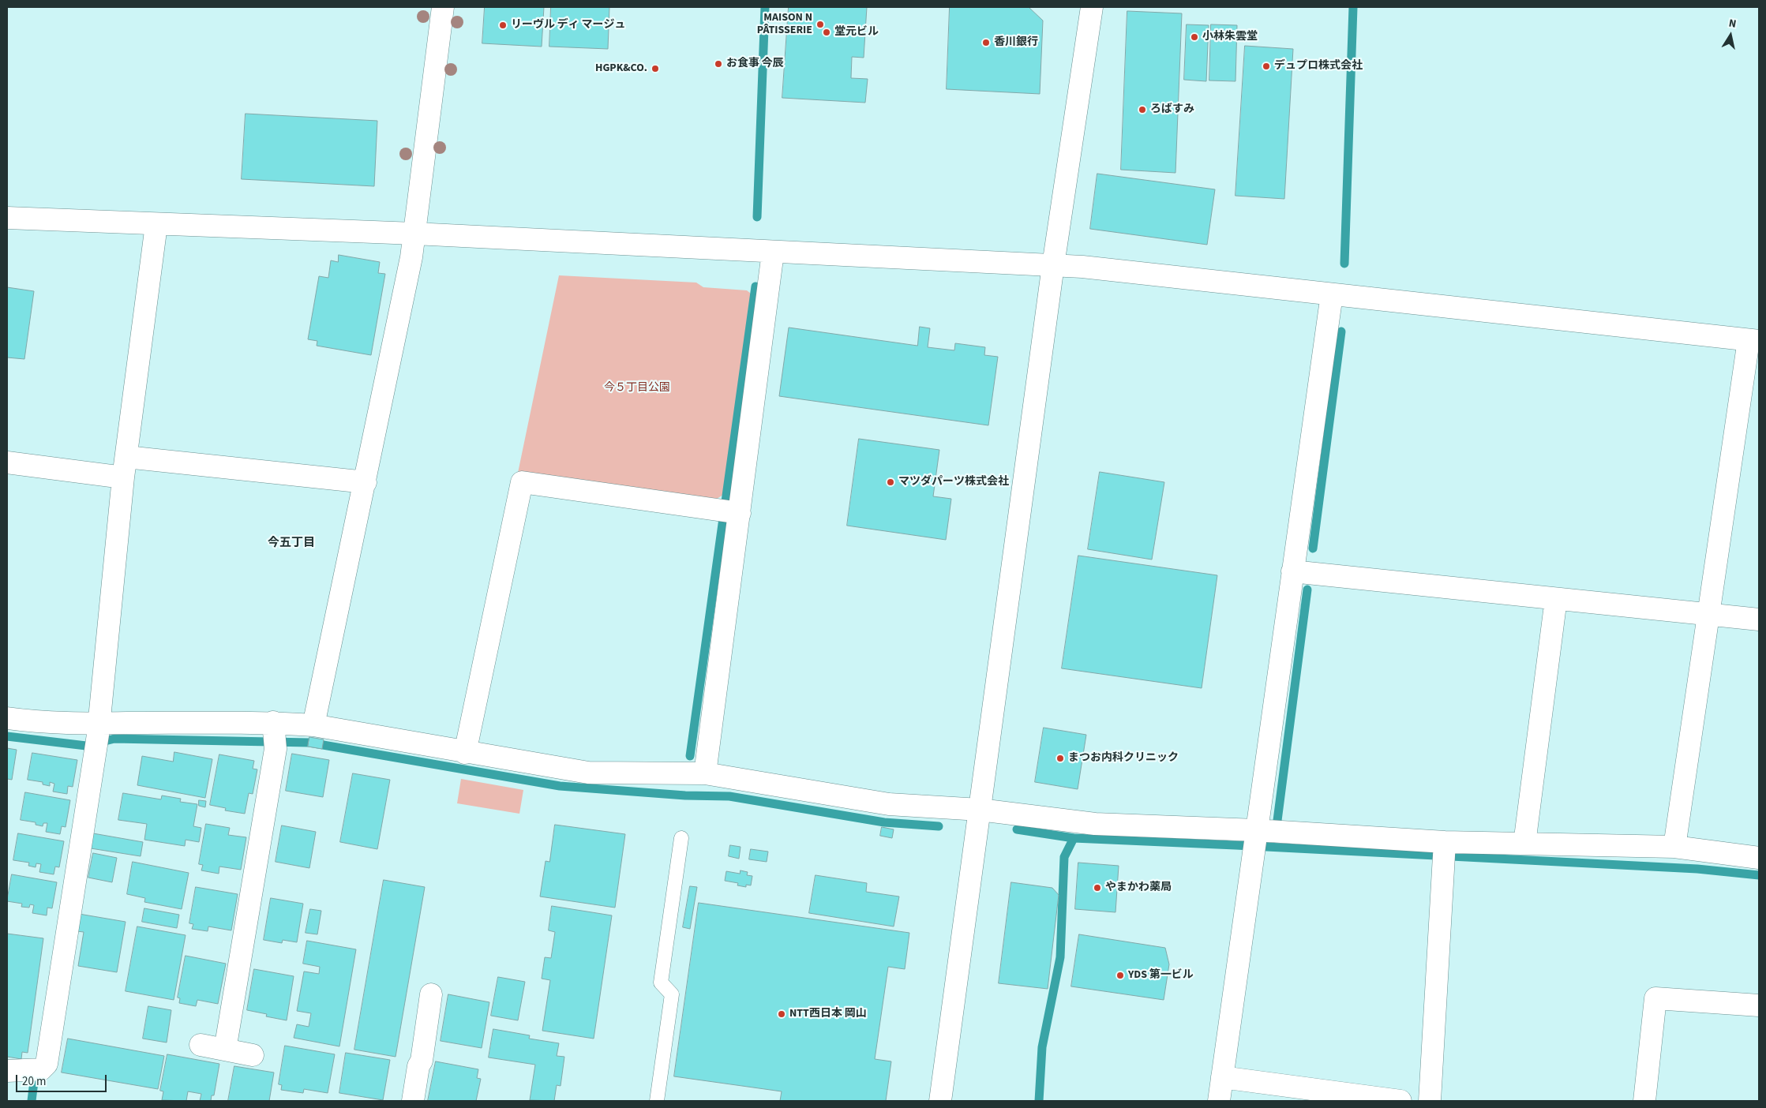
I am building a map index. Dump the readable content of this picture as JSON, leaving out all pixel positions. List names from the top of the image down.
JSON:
{
  "districts": ["今五丁目"],
  "parks": ["今５丁目公園"],
  "places": [
    "MAISON N PÂTISSERIE",
    "リーヴル ディ マージュ",
    "堂元ビル",
    "小林朱雲堂",
    "香川銀行",
    "お食事 今辰",
    "デュプロ株式会社",
    "HGPK&CO.",
    "ろばすみ",
    "マツダパーツ株式会社",
    "まつお内科クリニック",
    "やまかわ薬局",
    "YDS 第一ビル",
    "NTT西日本 岡山"
  ],
  "scale_bar": "20 m",
  "north": "top"
}
